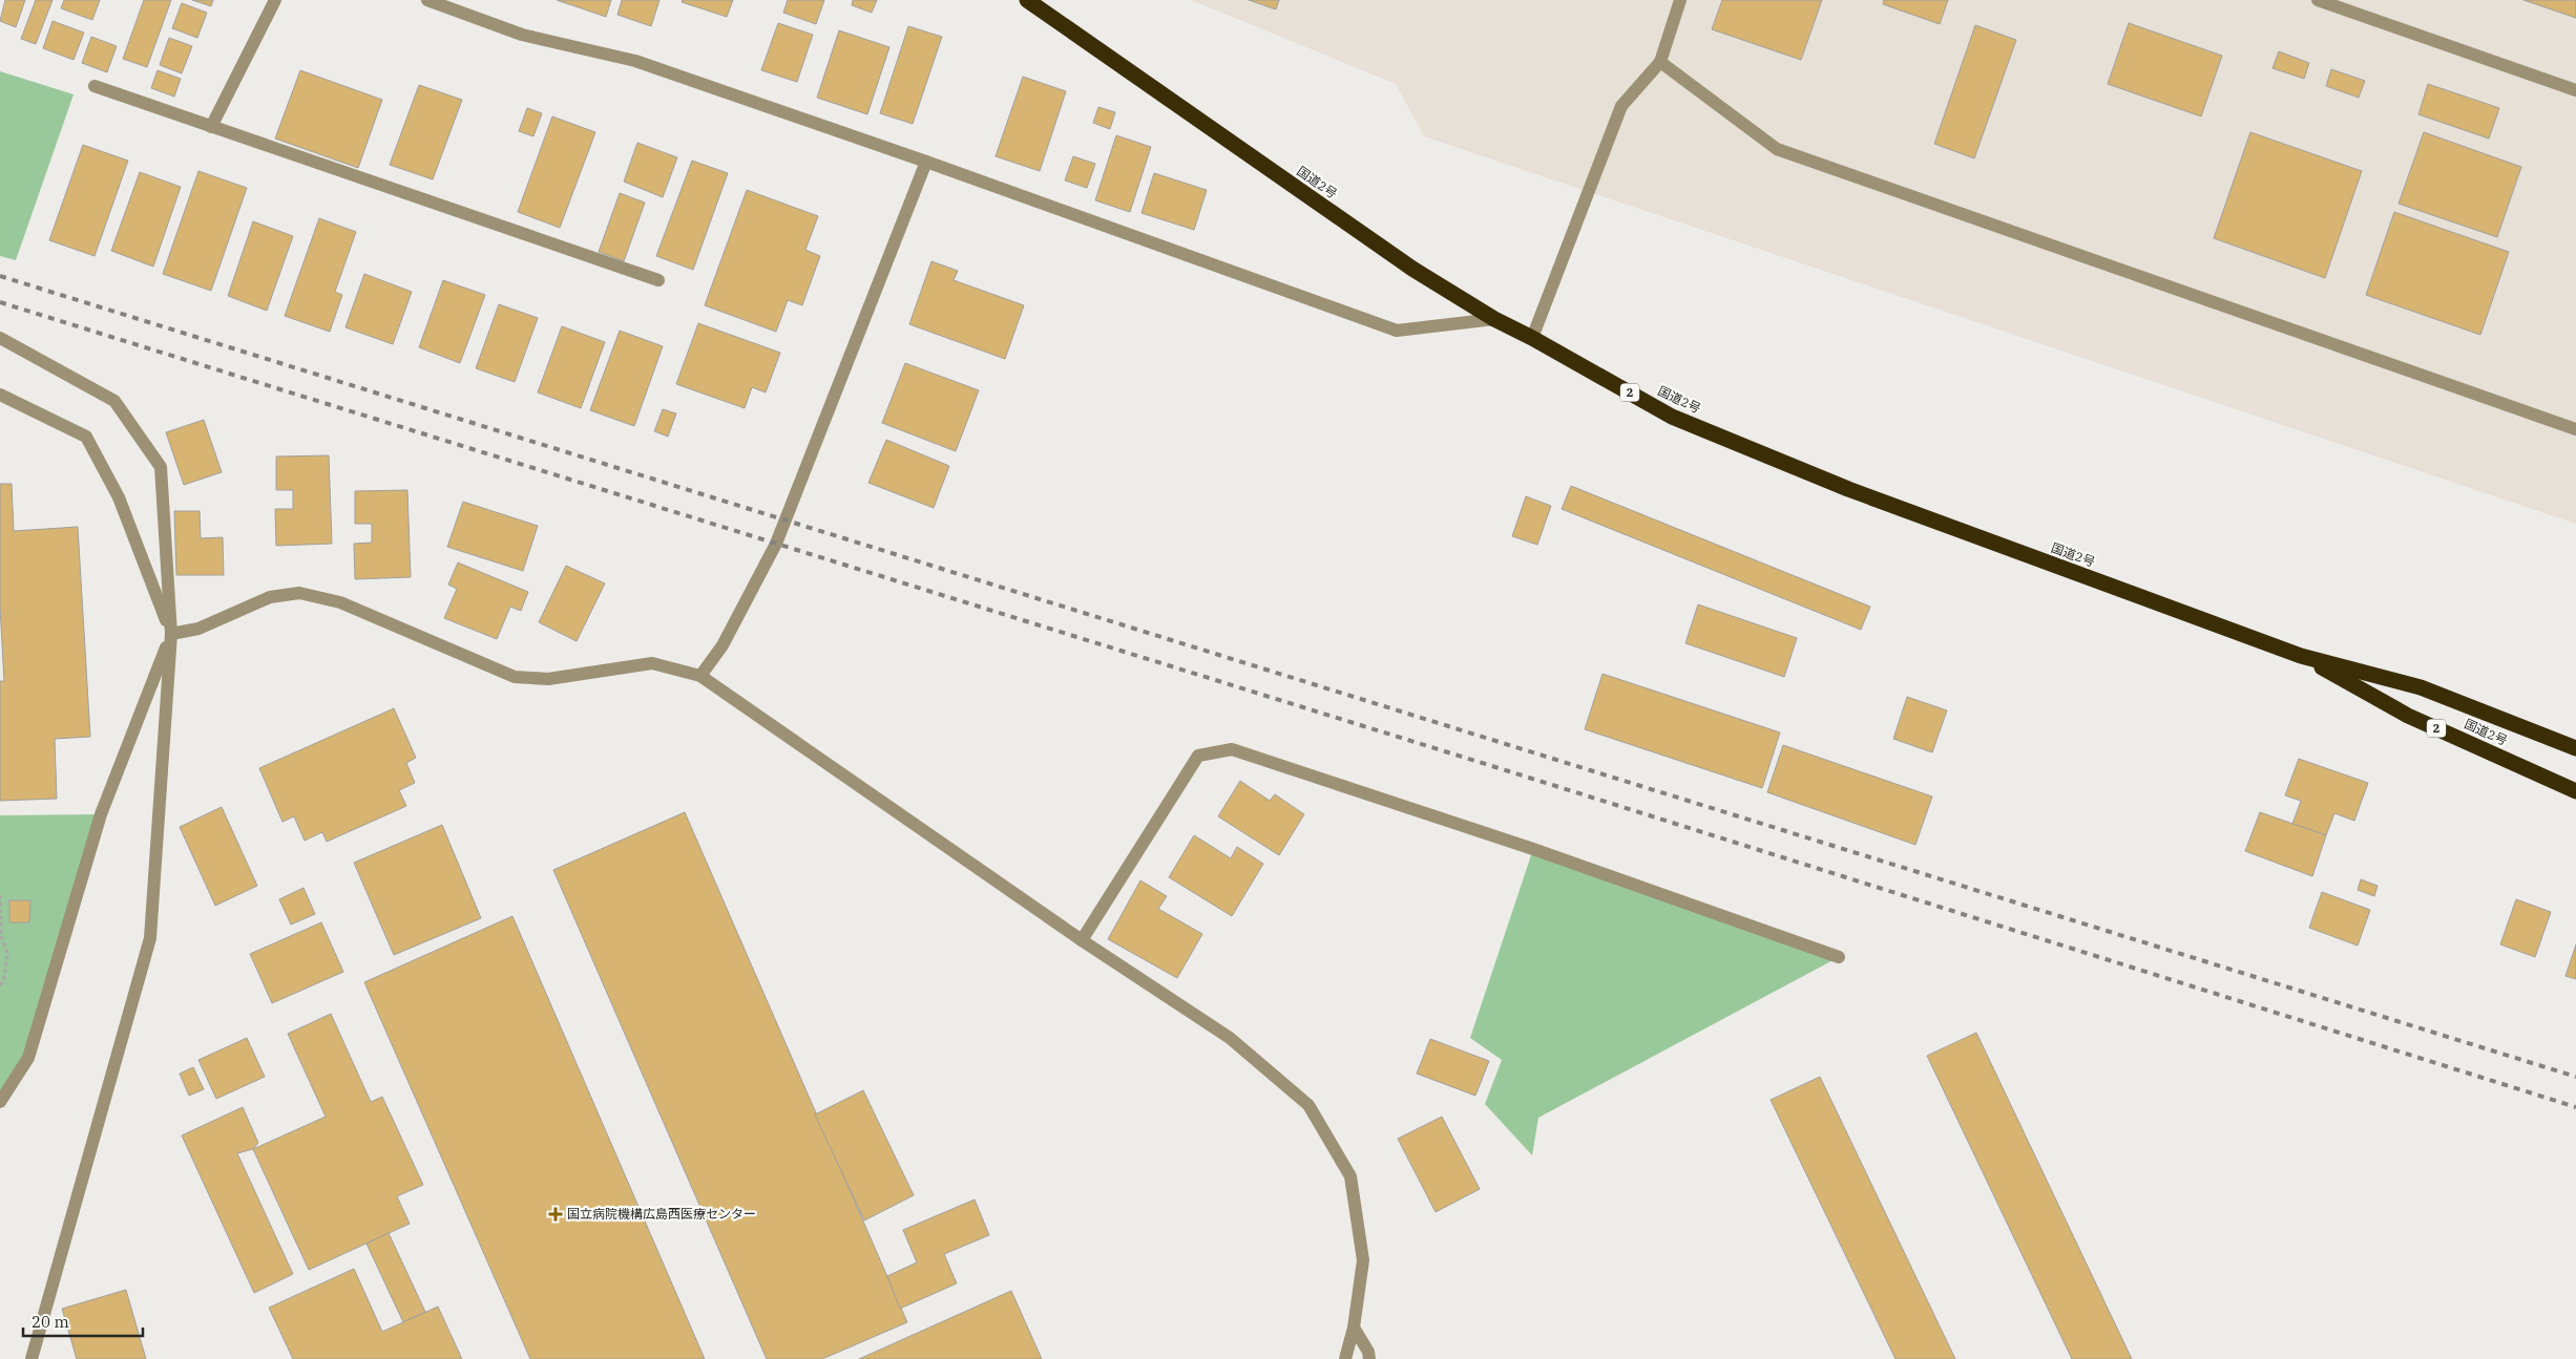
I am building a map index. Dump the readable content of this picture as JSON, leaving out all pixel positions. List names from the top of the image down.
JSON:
{
  "streets": {
    "highway": ["国道2号", "2"]
  },
  "places": {
    "health": ["国立病院機構広島西医療センター"]
  },
  "scale_bar": "20 m"
}
